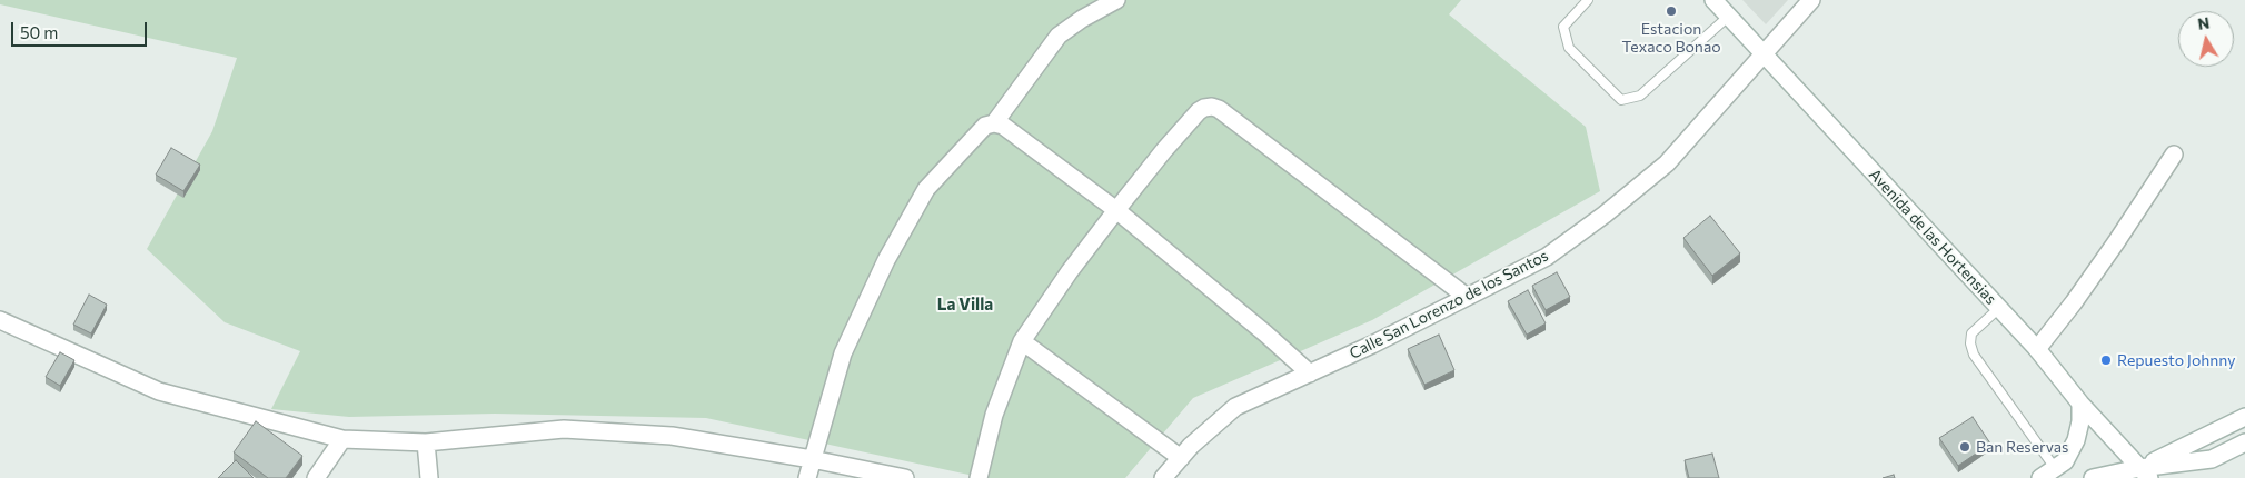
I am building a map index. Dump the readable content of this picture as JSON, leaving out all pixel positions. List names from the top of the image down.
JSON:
{
  "streets": {
    "street": ["Avenida de las Hortensias", "Calle San Lorenzo de los Santos"]
  },
  "crossings": [
    ["Avenida de las Hortensias", "Calle San Lorenzo de los Santos"]
  ],
  "districts": ["La Villa"],
  "places": ["Estacion Texaco Bonao", "Repuesto Johnny", "Ban Reservas"],
  "scale_bar": "50 m",
  "north": "top"
}
